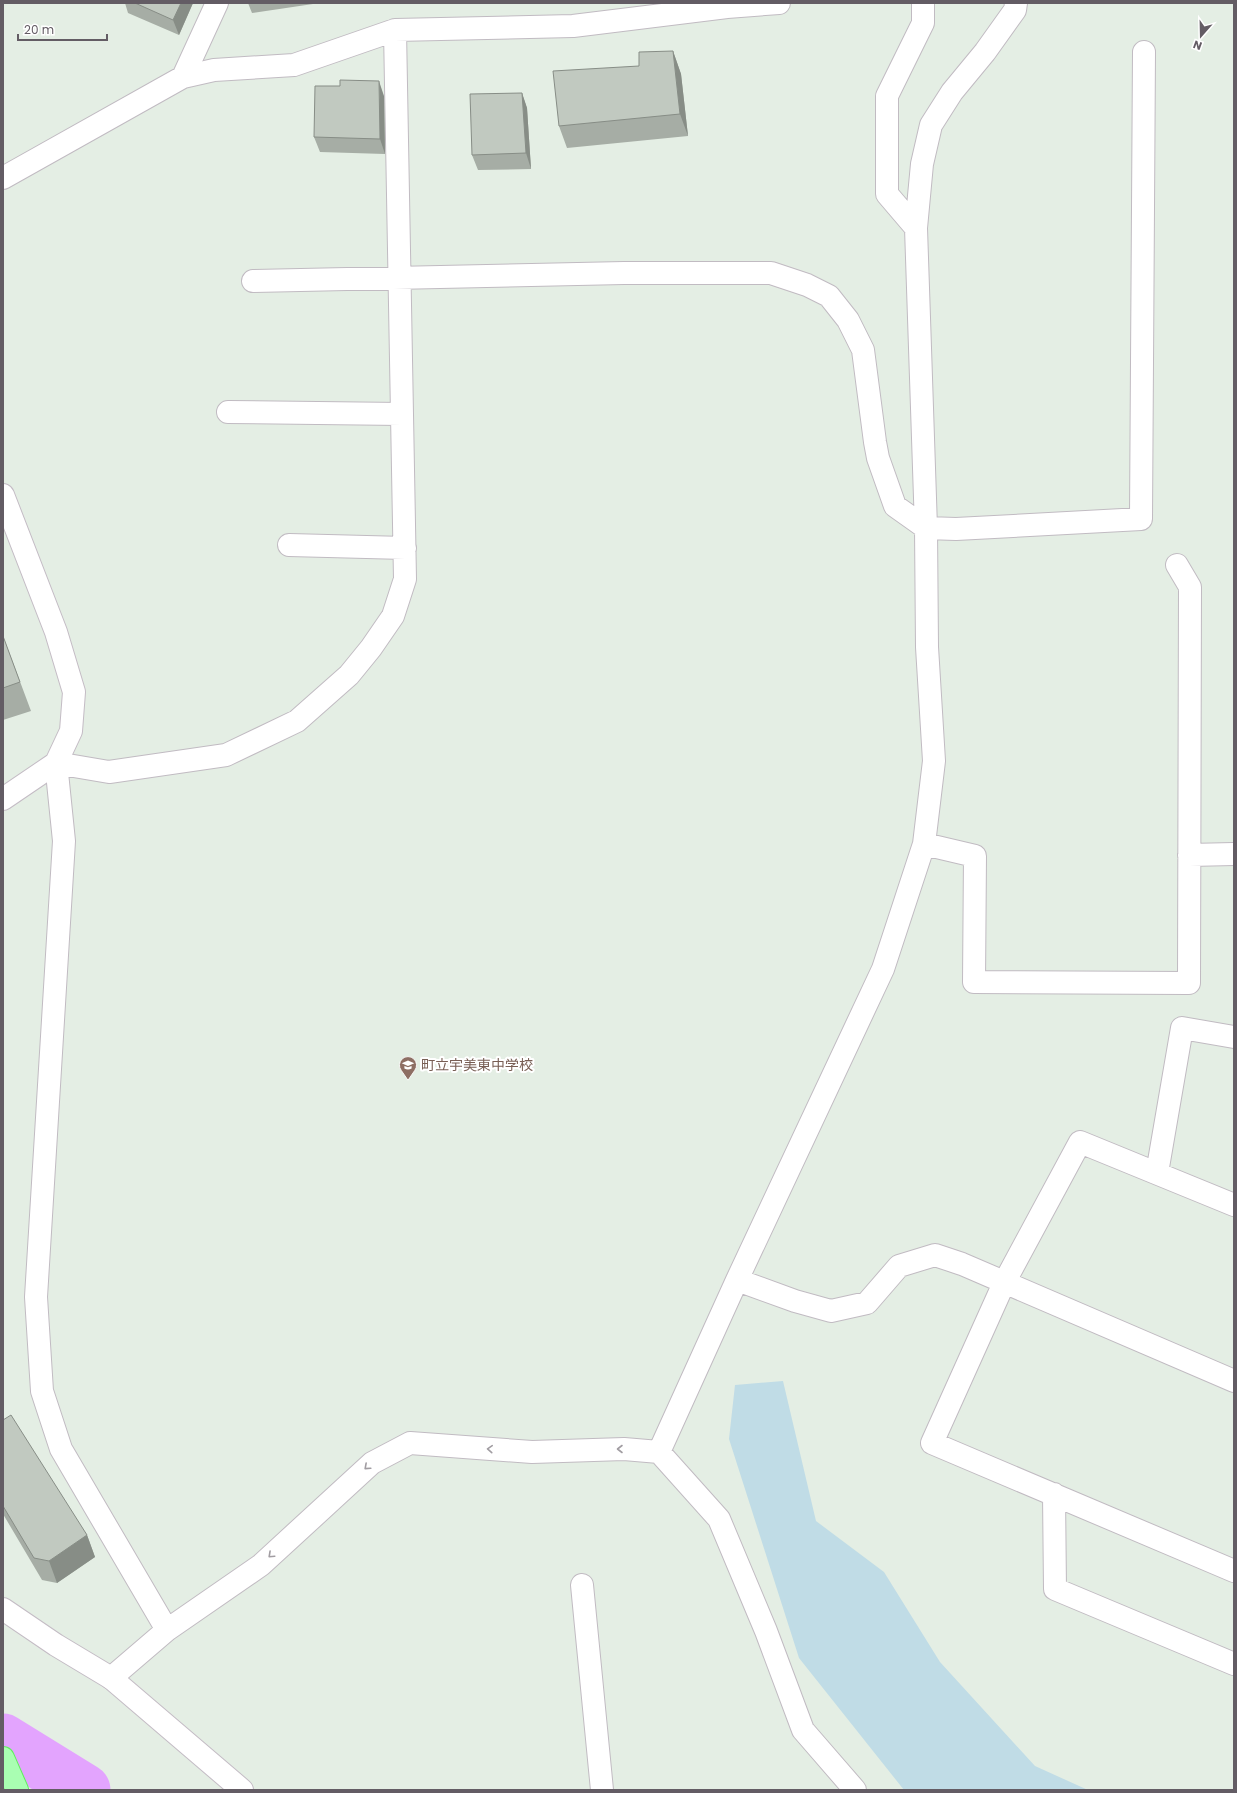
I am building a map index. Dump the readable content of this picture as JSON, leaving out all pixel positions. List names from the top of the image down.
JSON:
{
  "places": {
    "school or university": ["町立宇美東中学校"]
  },
  "scale_bar": "20 m",
  "north": "bottom"
}
